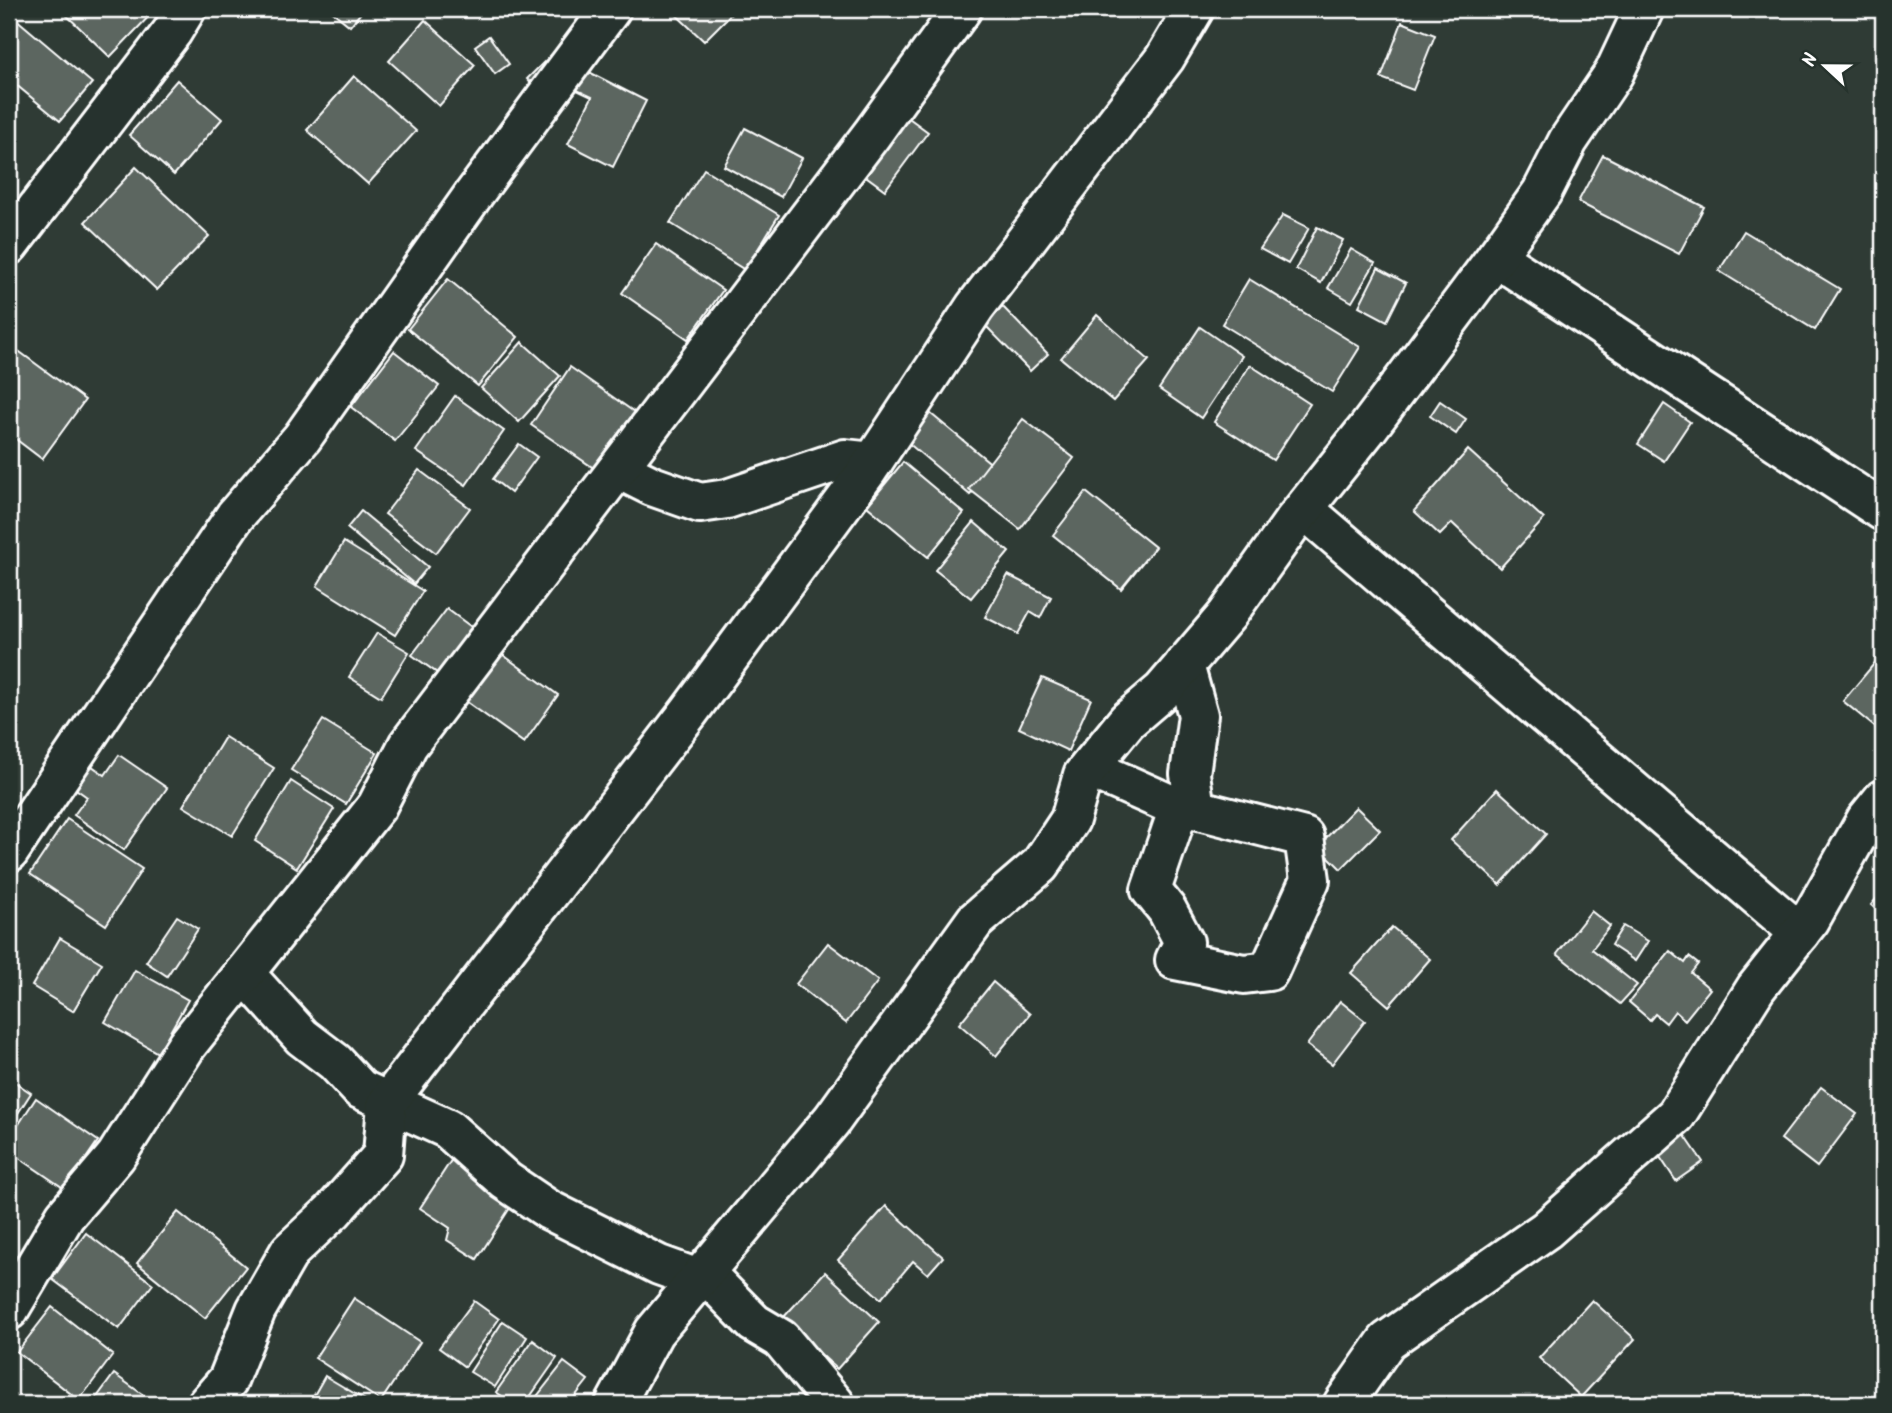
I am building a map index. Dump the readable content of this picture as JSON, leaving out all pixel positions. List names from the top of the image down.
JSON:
{
  "north": "left"
}
